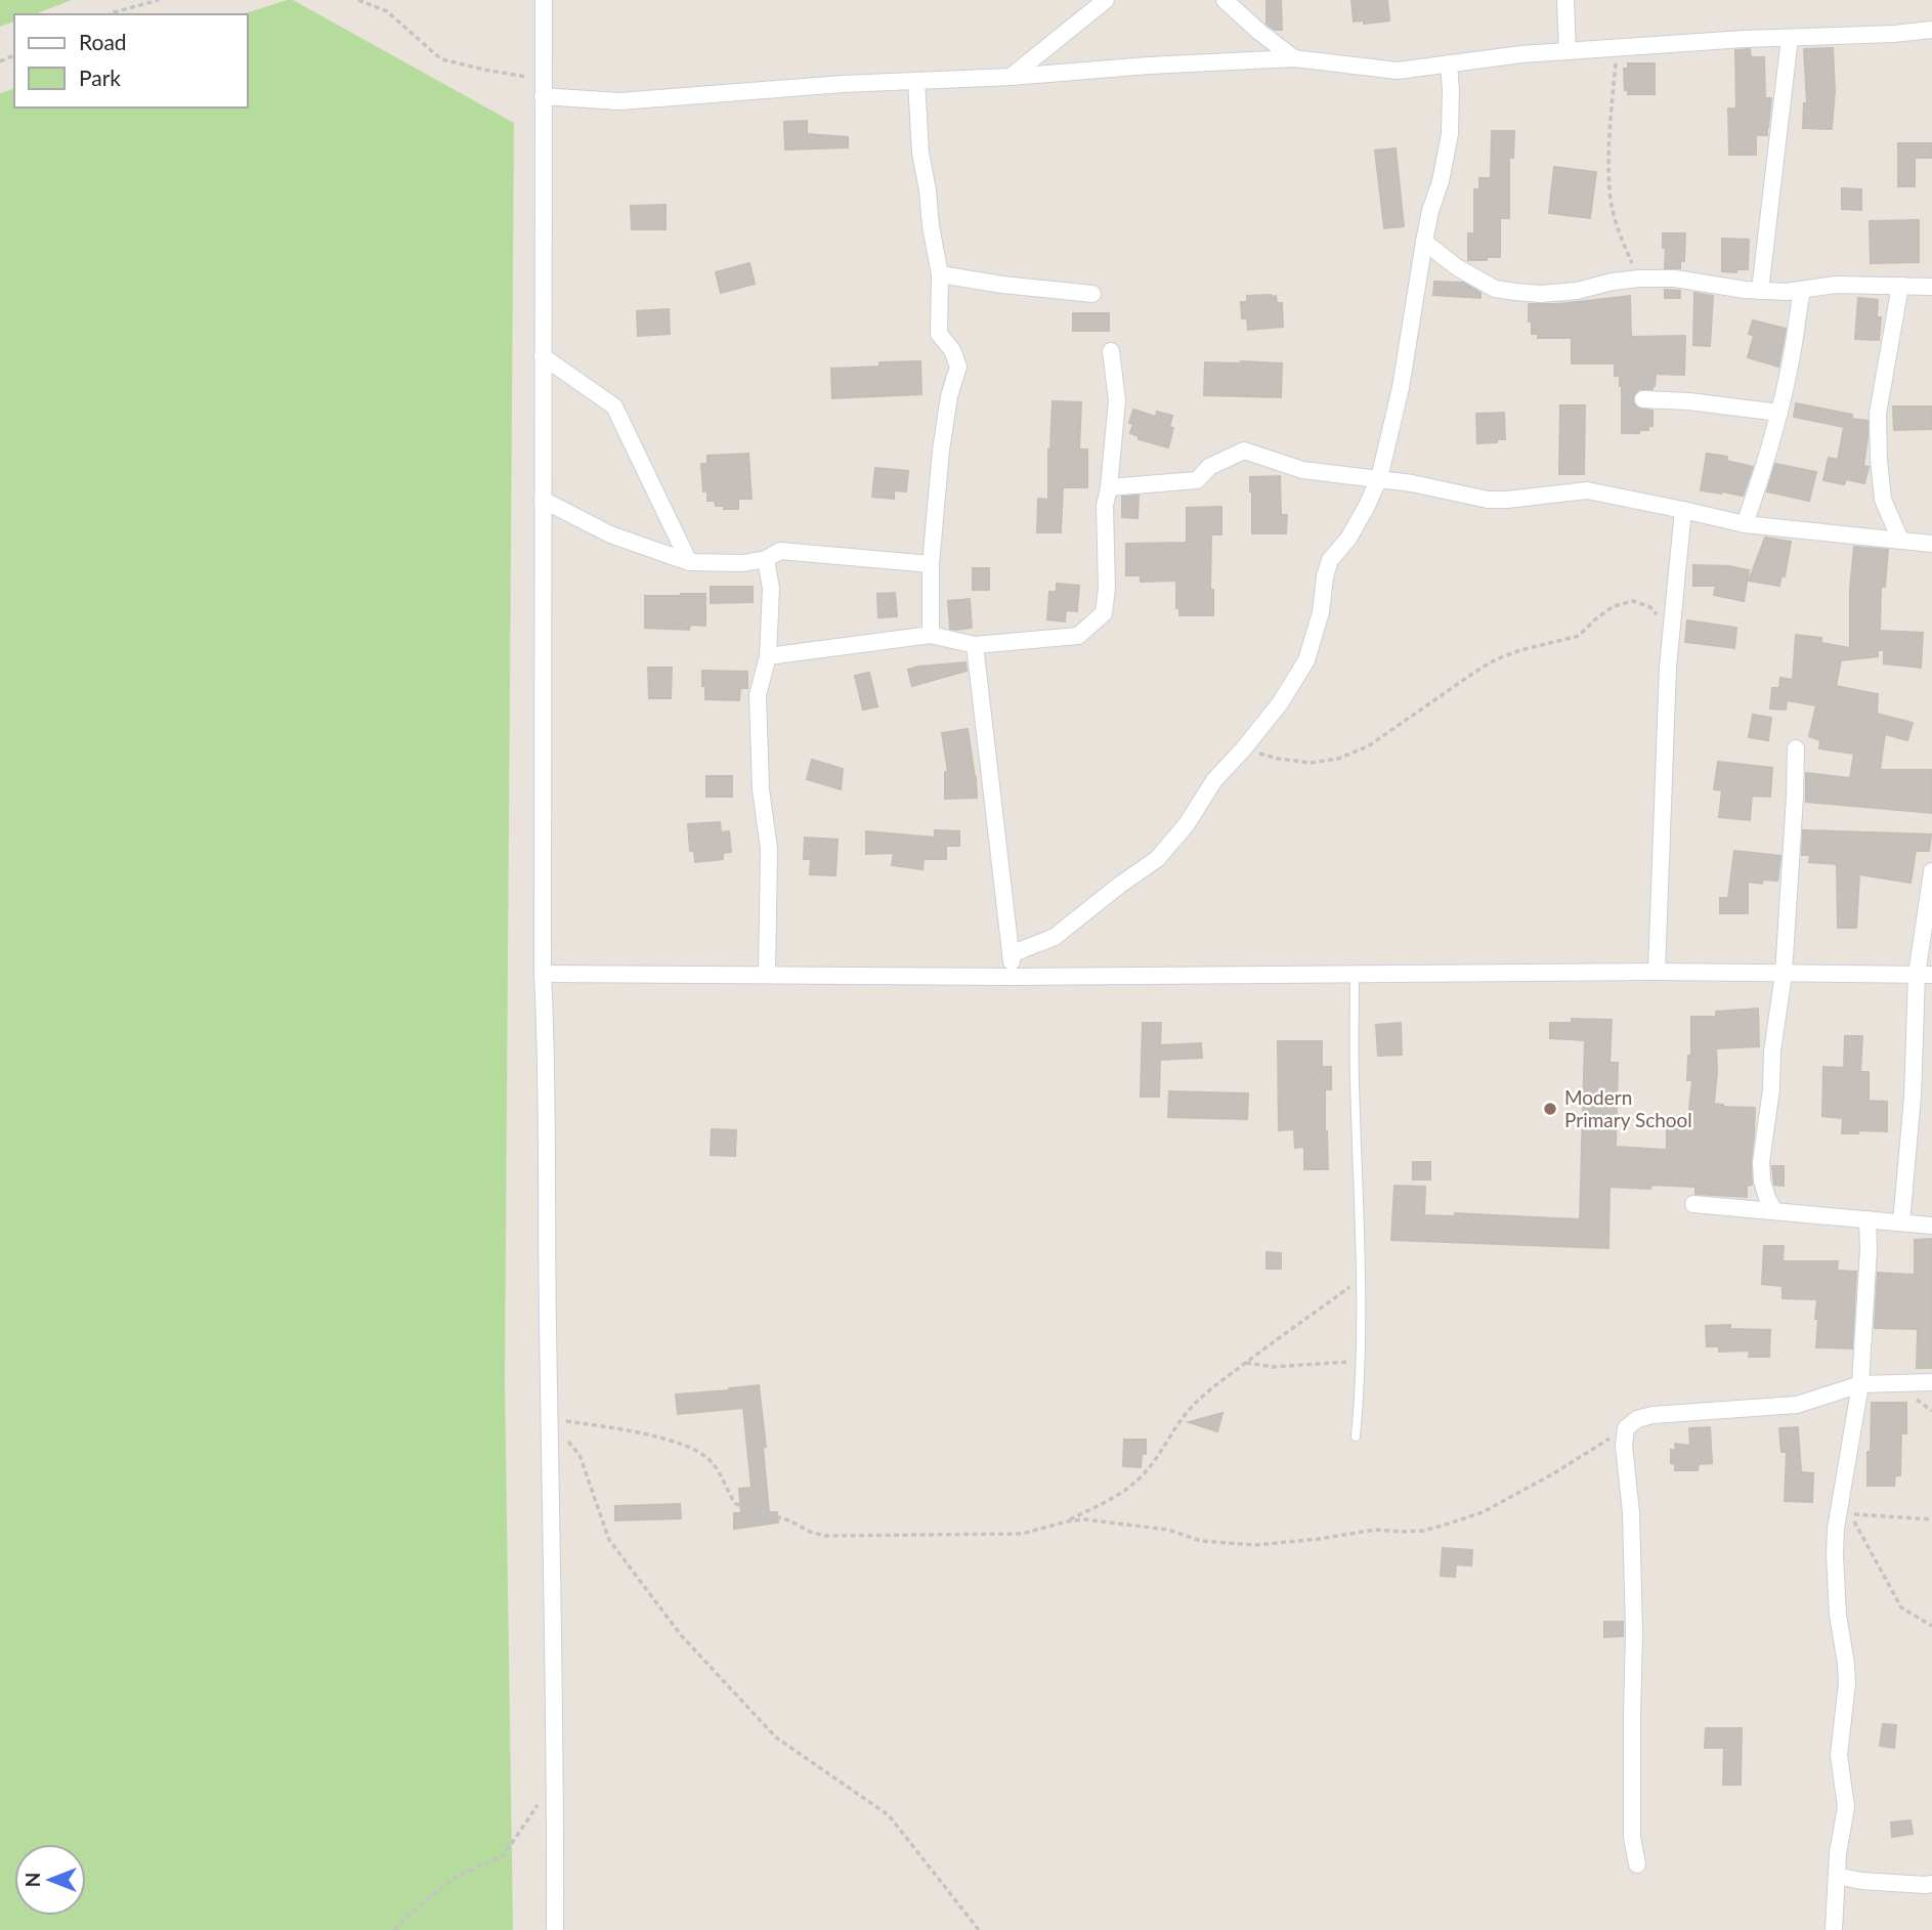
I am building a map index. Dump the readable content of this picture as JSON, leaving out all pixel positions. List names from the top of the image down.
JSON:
{
  "places": ["Modern Primary School"],
  "legend": ["Road", "Park"],
  "north": "left"
}
